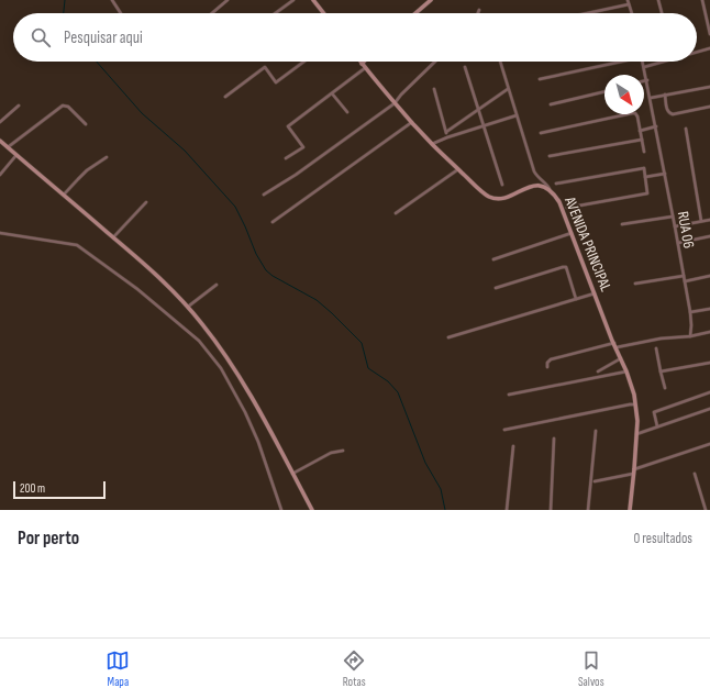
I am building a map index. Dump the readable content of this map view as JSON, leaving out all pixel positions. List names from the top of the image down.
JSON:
{
  "streets": {
    "street": ["RUA 06", "AVENIDA PRINCIPAL"]
  },
  "scale_bar": "200 m",
  "north": "bottom right",
  "page": {
    "search": "Pesquisar aqui",
    "scale": "200 m",
    "heading": ["Por perto", "0 resultados"],
    "nav": ["Mapa", "Rotas", "Salvos"]
  }
}
